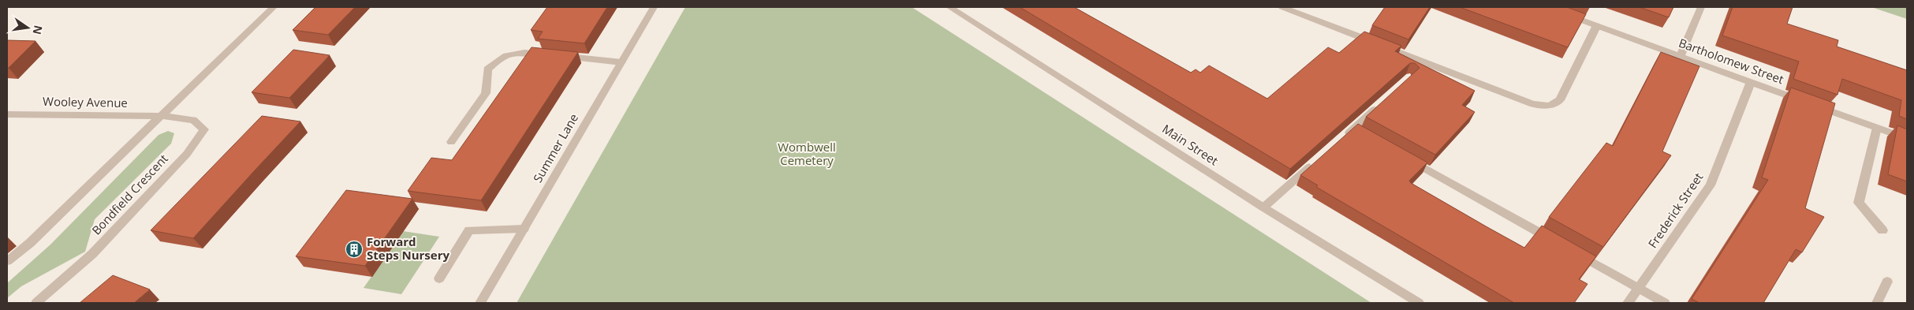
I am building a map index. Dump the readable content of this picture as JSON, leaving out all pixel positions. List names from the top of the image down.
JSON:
{
  "streets": {
    "street": [
      "Bartholomew Street",
      "Wooley Avenue",
      "Main Street",
      "Summer Lane",
      "Bondfield Crescent",
      "Frederick Street"
    ]
  },
  "crossings": [
    ["Bartholomew Street", "Frederick Street"],
    ["Wooley Avenue", "Bondfield Crescent"]
  ],
  "parks": ["Wombwell Cemetery"],
  "places": {
    "building": ["Forward Steps Nursery"]
  },
  "north": "right"
}
